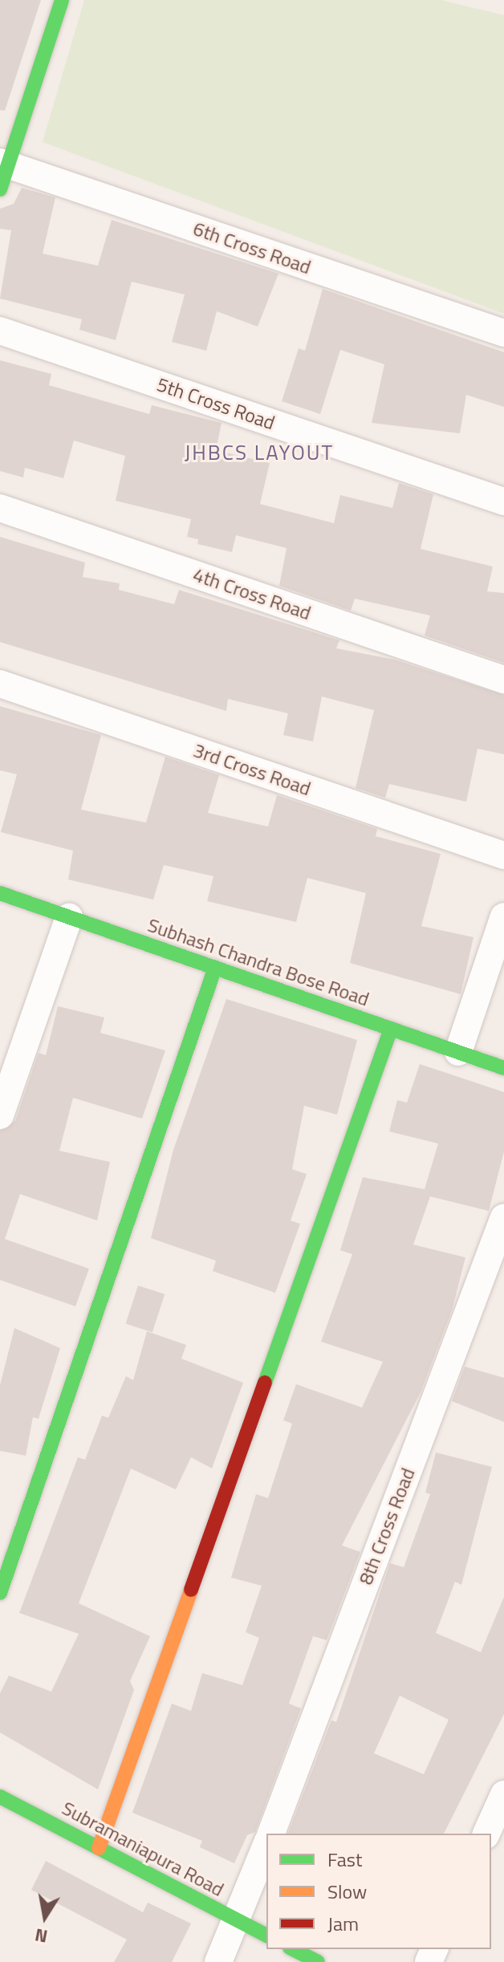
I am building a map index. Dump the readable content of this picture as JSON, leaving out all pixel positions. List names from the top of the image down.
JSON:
{
  "streets": {
    "street": [
      "6th Cross Road",
      "5th Cross Road",
      "4th Cross Road",
      "3rd Cross Road",
      "Subhash Chandra Bose Road",
      "8th Cross Road",
      "Subramaniapura Road"
    ]
  },
  "districts": ["JHBCS LAYOUT"],
  "legend": ["Fast", "Slow", "Jam"],
  "north": "bottom"
}
